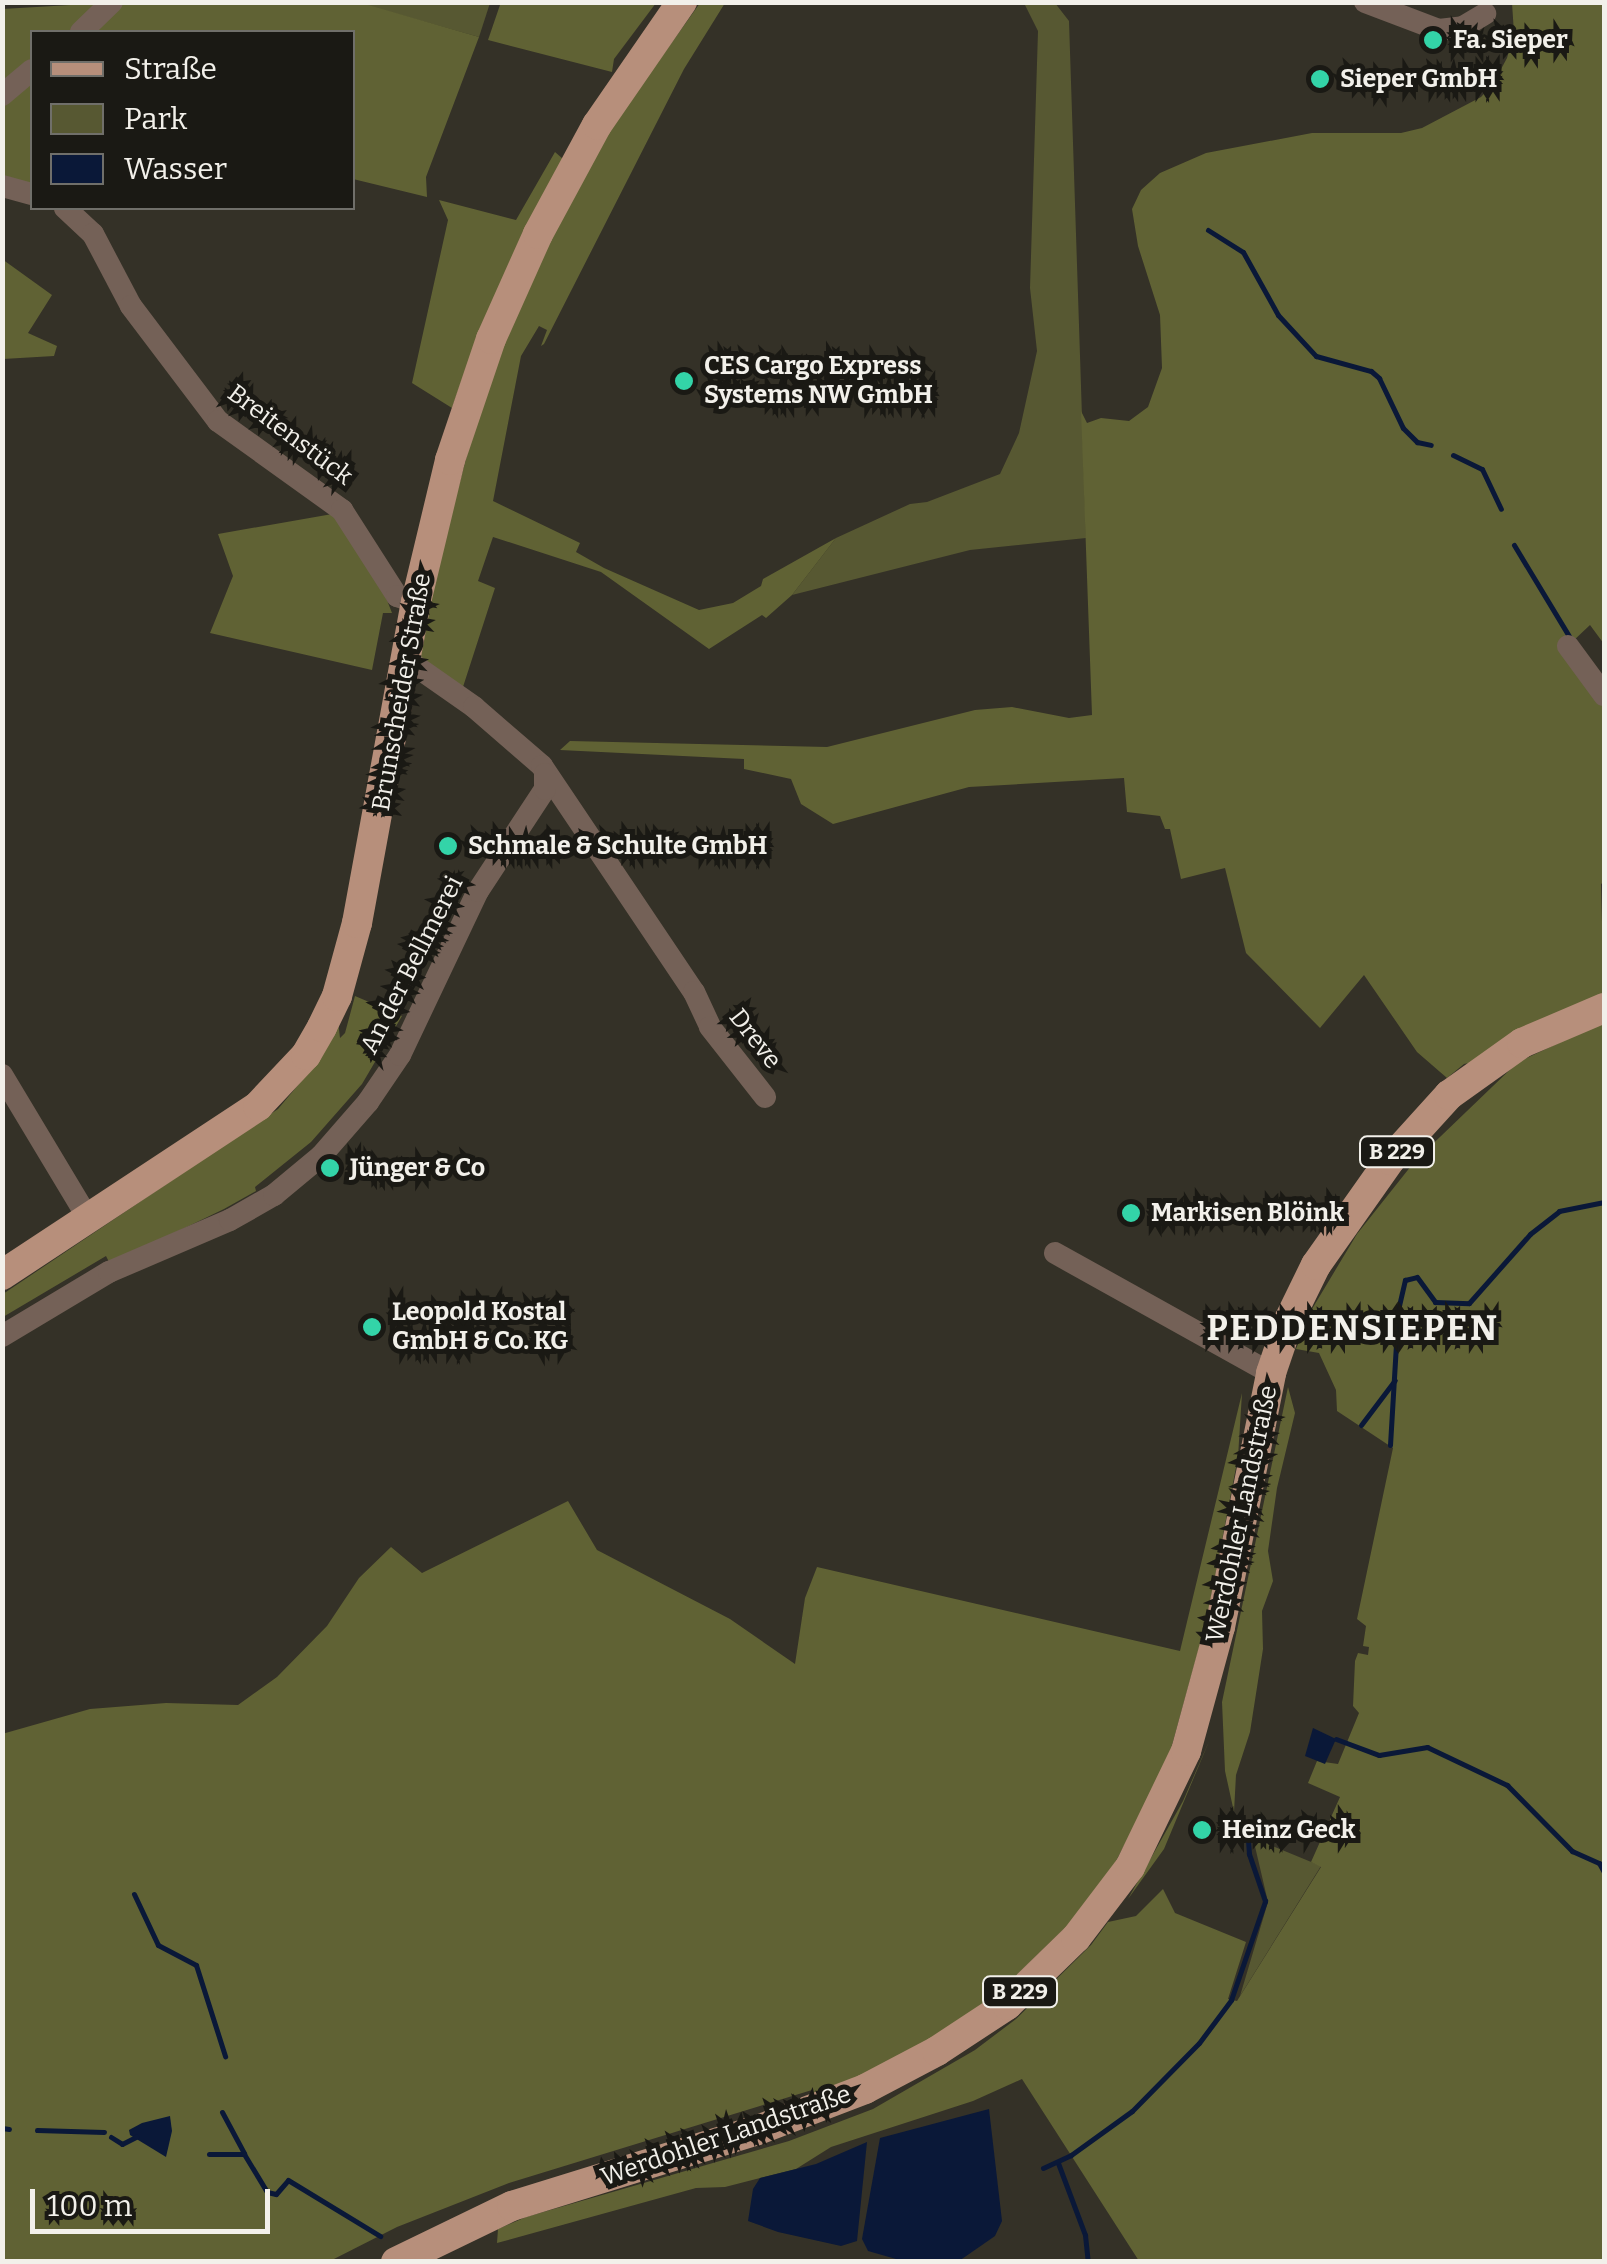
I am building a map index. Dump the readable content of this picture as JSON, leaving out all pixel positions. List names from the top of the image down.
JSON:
{
  "streets": {
    "main road": ["Brunscheider Straße", "B 229", "Werdohler Landstraße"],
    "street": ["Breitenstück", "An der Bellmerei", "Dreve"]
  },
  "crossings": [
    ["Breitenstück", "Brunscheider Straße"],
    ["An der Bellmerei", "Dreve"]
  ],
  "districts": ["PEDDENSIEPEN"],
  "places": [
    "Fa. Sieper",
    "Sieper GmbH",
    "CES Cargo Express Systems NW GmbH",
    "Schmale & Schulte GmbH",
    "Jünger & Co",
    "Markisen Blöink",
    "Leopold Kostal GmbH & Co. KG",
    "Heinz Geck"
  ],
  "legend": ["Straße", "Park", "Wasser"],
  "scale_bar": "100 m"
}
